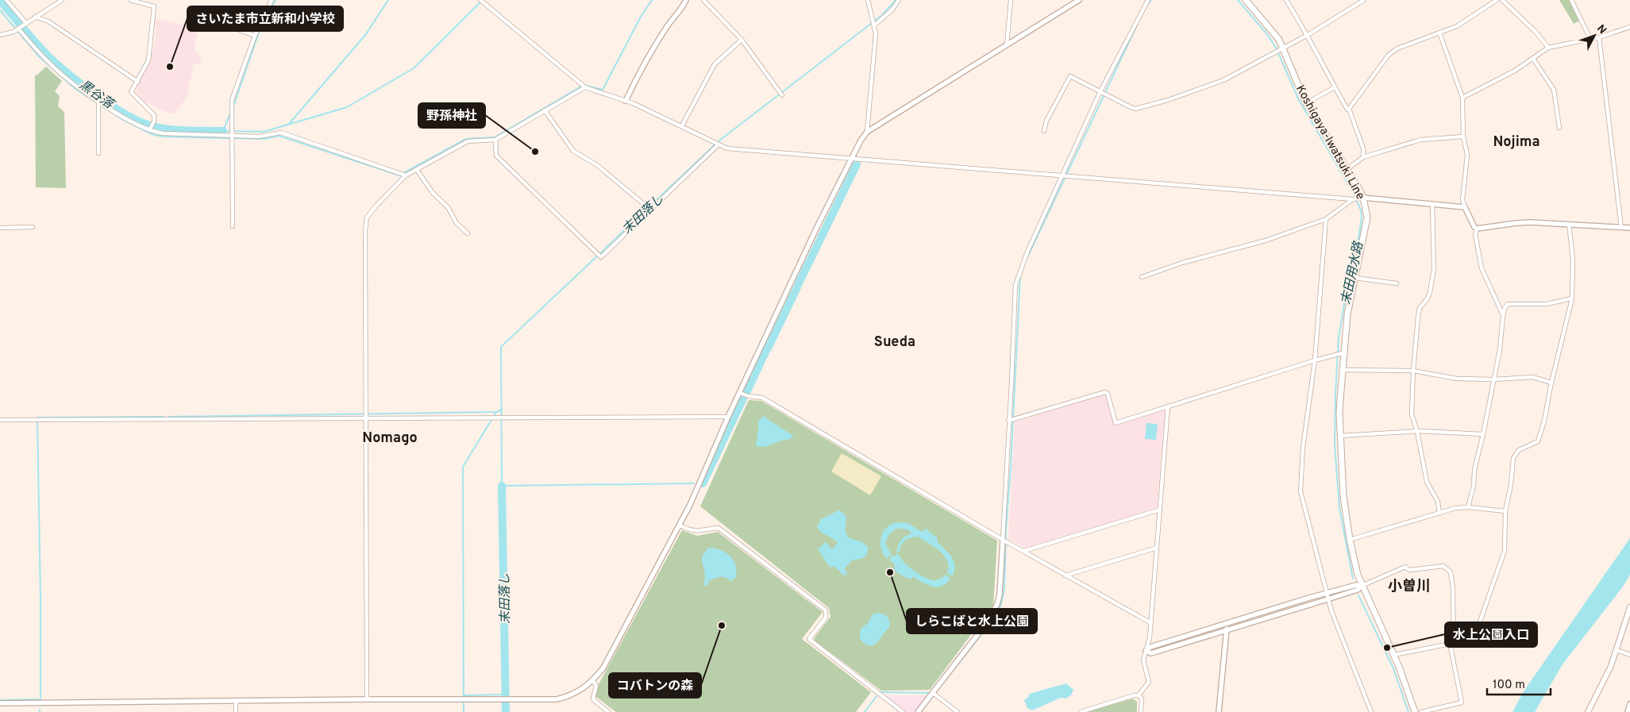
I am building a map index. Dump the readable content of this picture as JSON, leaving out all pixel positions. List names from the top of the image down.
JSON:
{
  "streets": {
    "main road": ["Koshigaya-Iwatsuki Line"]
  },
  "districts": [
    "Nojima",
    "Sueda",
    "Nomago",
    "小曽川"
  ],
  "water": ["黒谷落", "末田落し", "末田用水路"],
  "places": [
    "さいたま市立新和小学校",
    "野孫神社",
    "しらこばと水上公園",
    "コバトンの森",
    "水上公園入口"
  ],
  "scale_bar": "100 m",
  "north": "top right"
}
